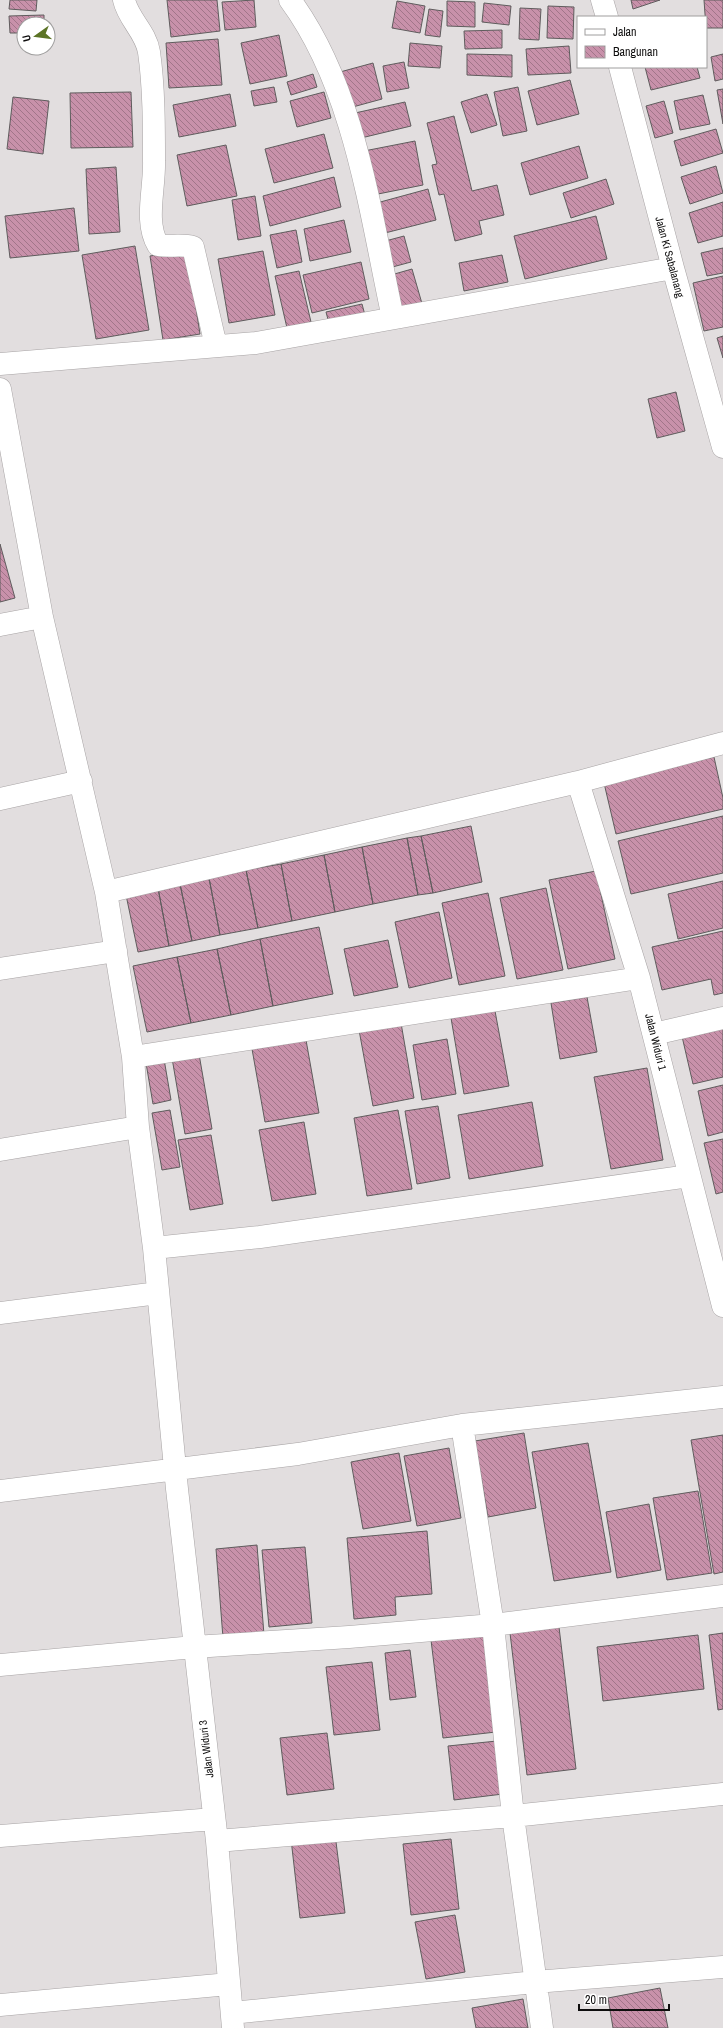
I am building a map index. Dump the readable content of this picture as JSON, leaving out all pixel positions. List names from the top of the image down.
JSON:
{
  "streets": {
    "street": ["Jalan Ki Sabalanang", "Jalan Widuri 1", "Jalan Widuri 3"]
  },
  "legend": ["Jalan", "Bangunan"],
  "scale_bar": "20 m",
  "north": "left"
}
